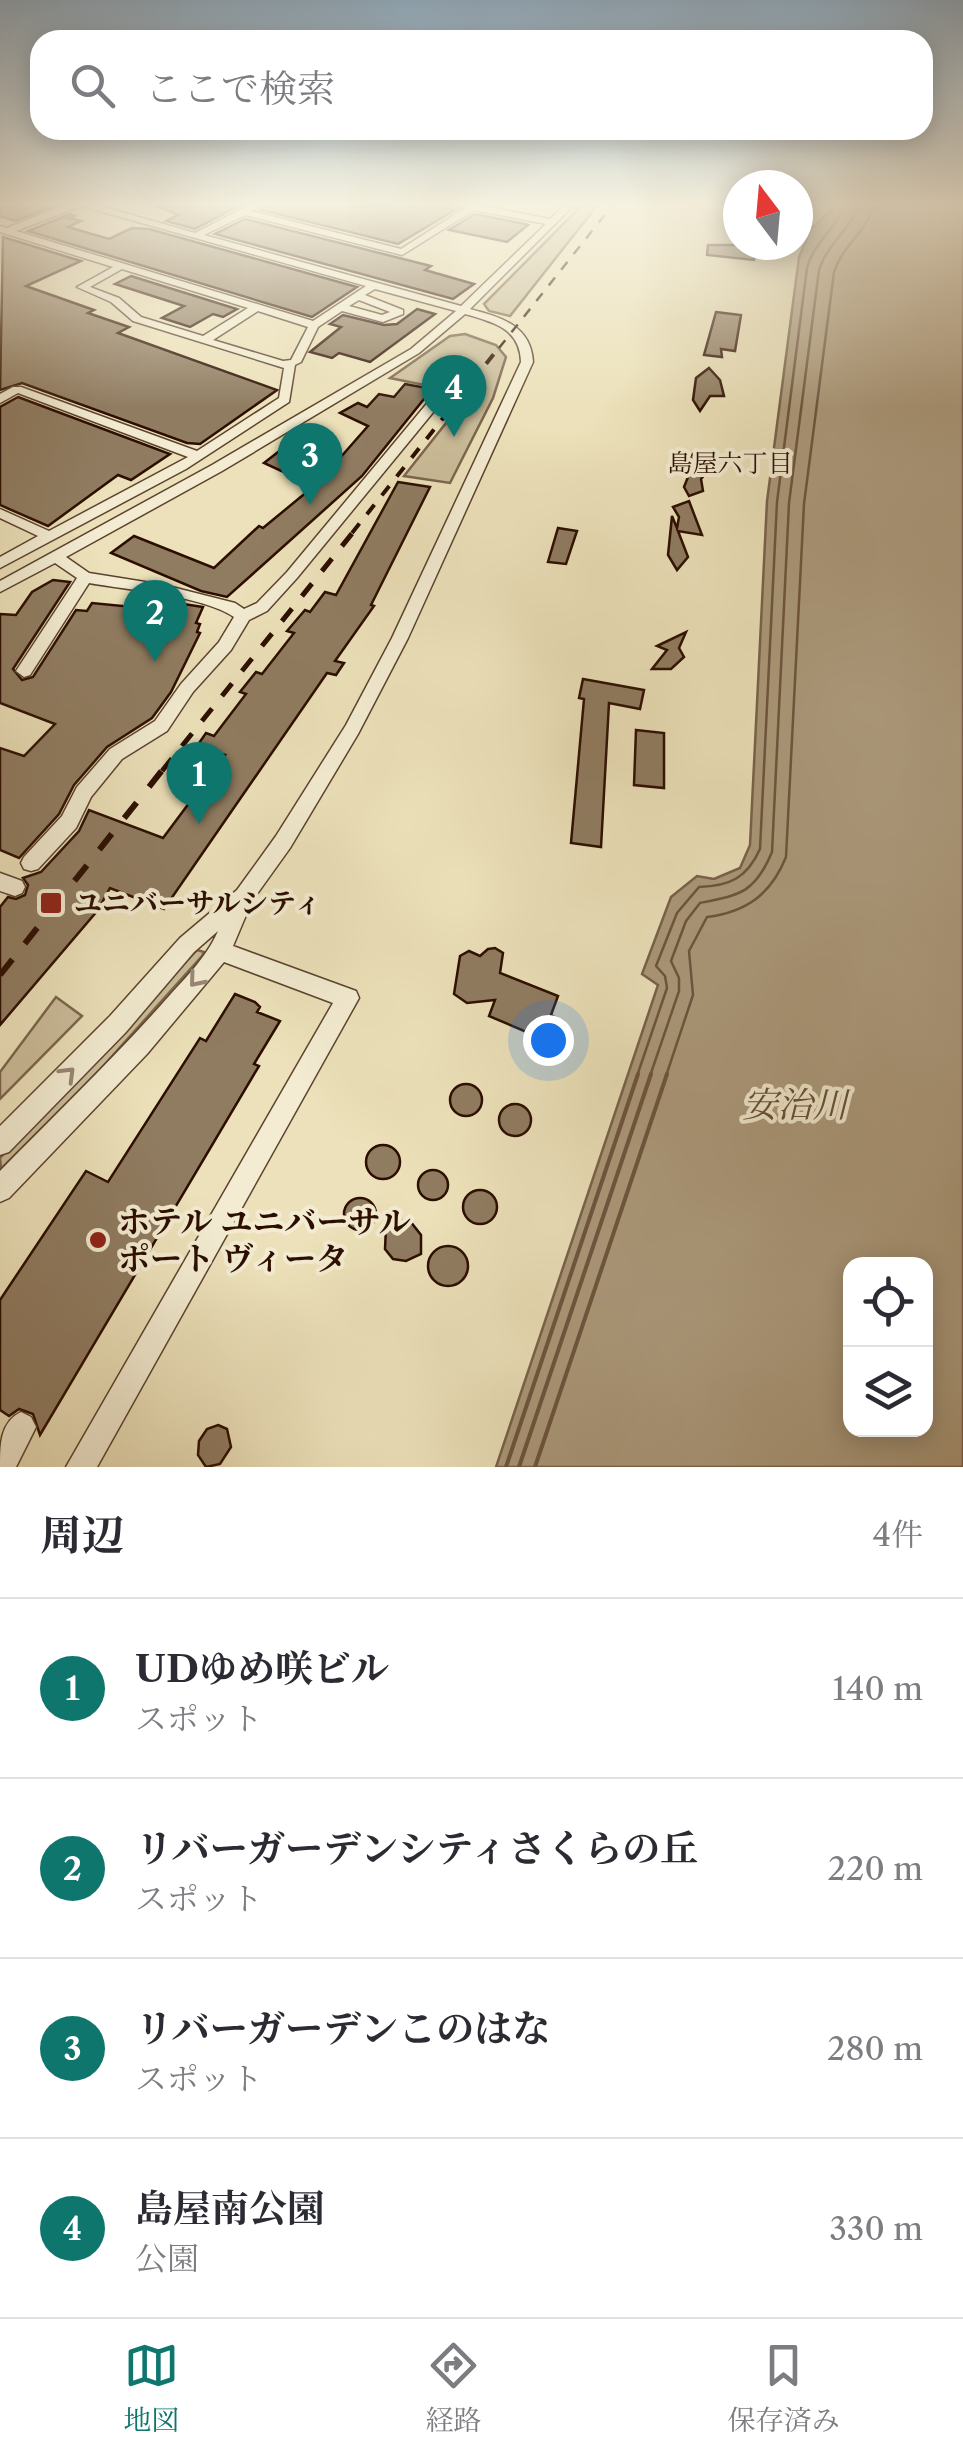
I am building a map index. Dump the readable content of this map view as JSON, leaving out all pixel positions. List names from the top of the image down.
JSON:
{
  "districts": ["島屋六丁目"],
  "water": ["安治川"],
  "places": {
    "transit": ["ユニバーサルシティ"],
    "other": ["ホテル ユニバーサル ポート ヴィータ"]
  },
  "north": "top",
  "page": {
    "search": "ここで検索",
    "pins": [
      "4",
      "3",
      "2",
      "1"
    ],
    "heading": ["周辺", "4件"],
    "list": [
      {
        "mark": "1",
        "name": "UDゆめ咲ビル",
        "note": "スポット",
        "value": "140 m"
      },
      {
        "mark": "2",
        "name": "リバーガーデンシティさくらの丘",
        "note": "スポット",
        "value": "220 m"
      },
      {
        "mark": "3",
        "name": "リバーガーデンこのはな",
        "note": "スポット",
        "value": "280 m"
      },
      {
        "mark": "4",
        "name": "島屋南公園",
        "note": "公園",
        "value": "330 m"
      }
    ],
    "nav": ["地図", "経路", "保存済み"]
  }
}
